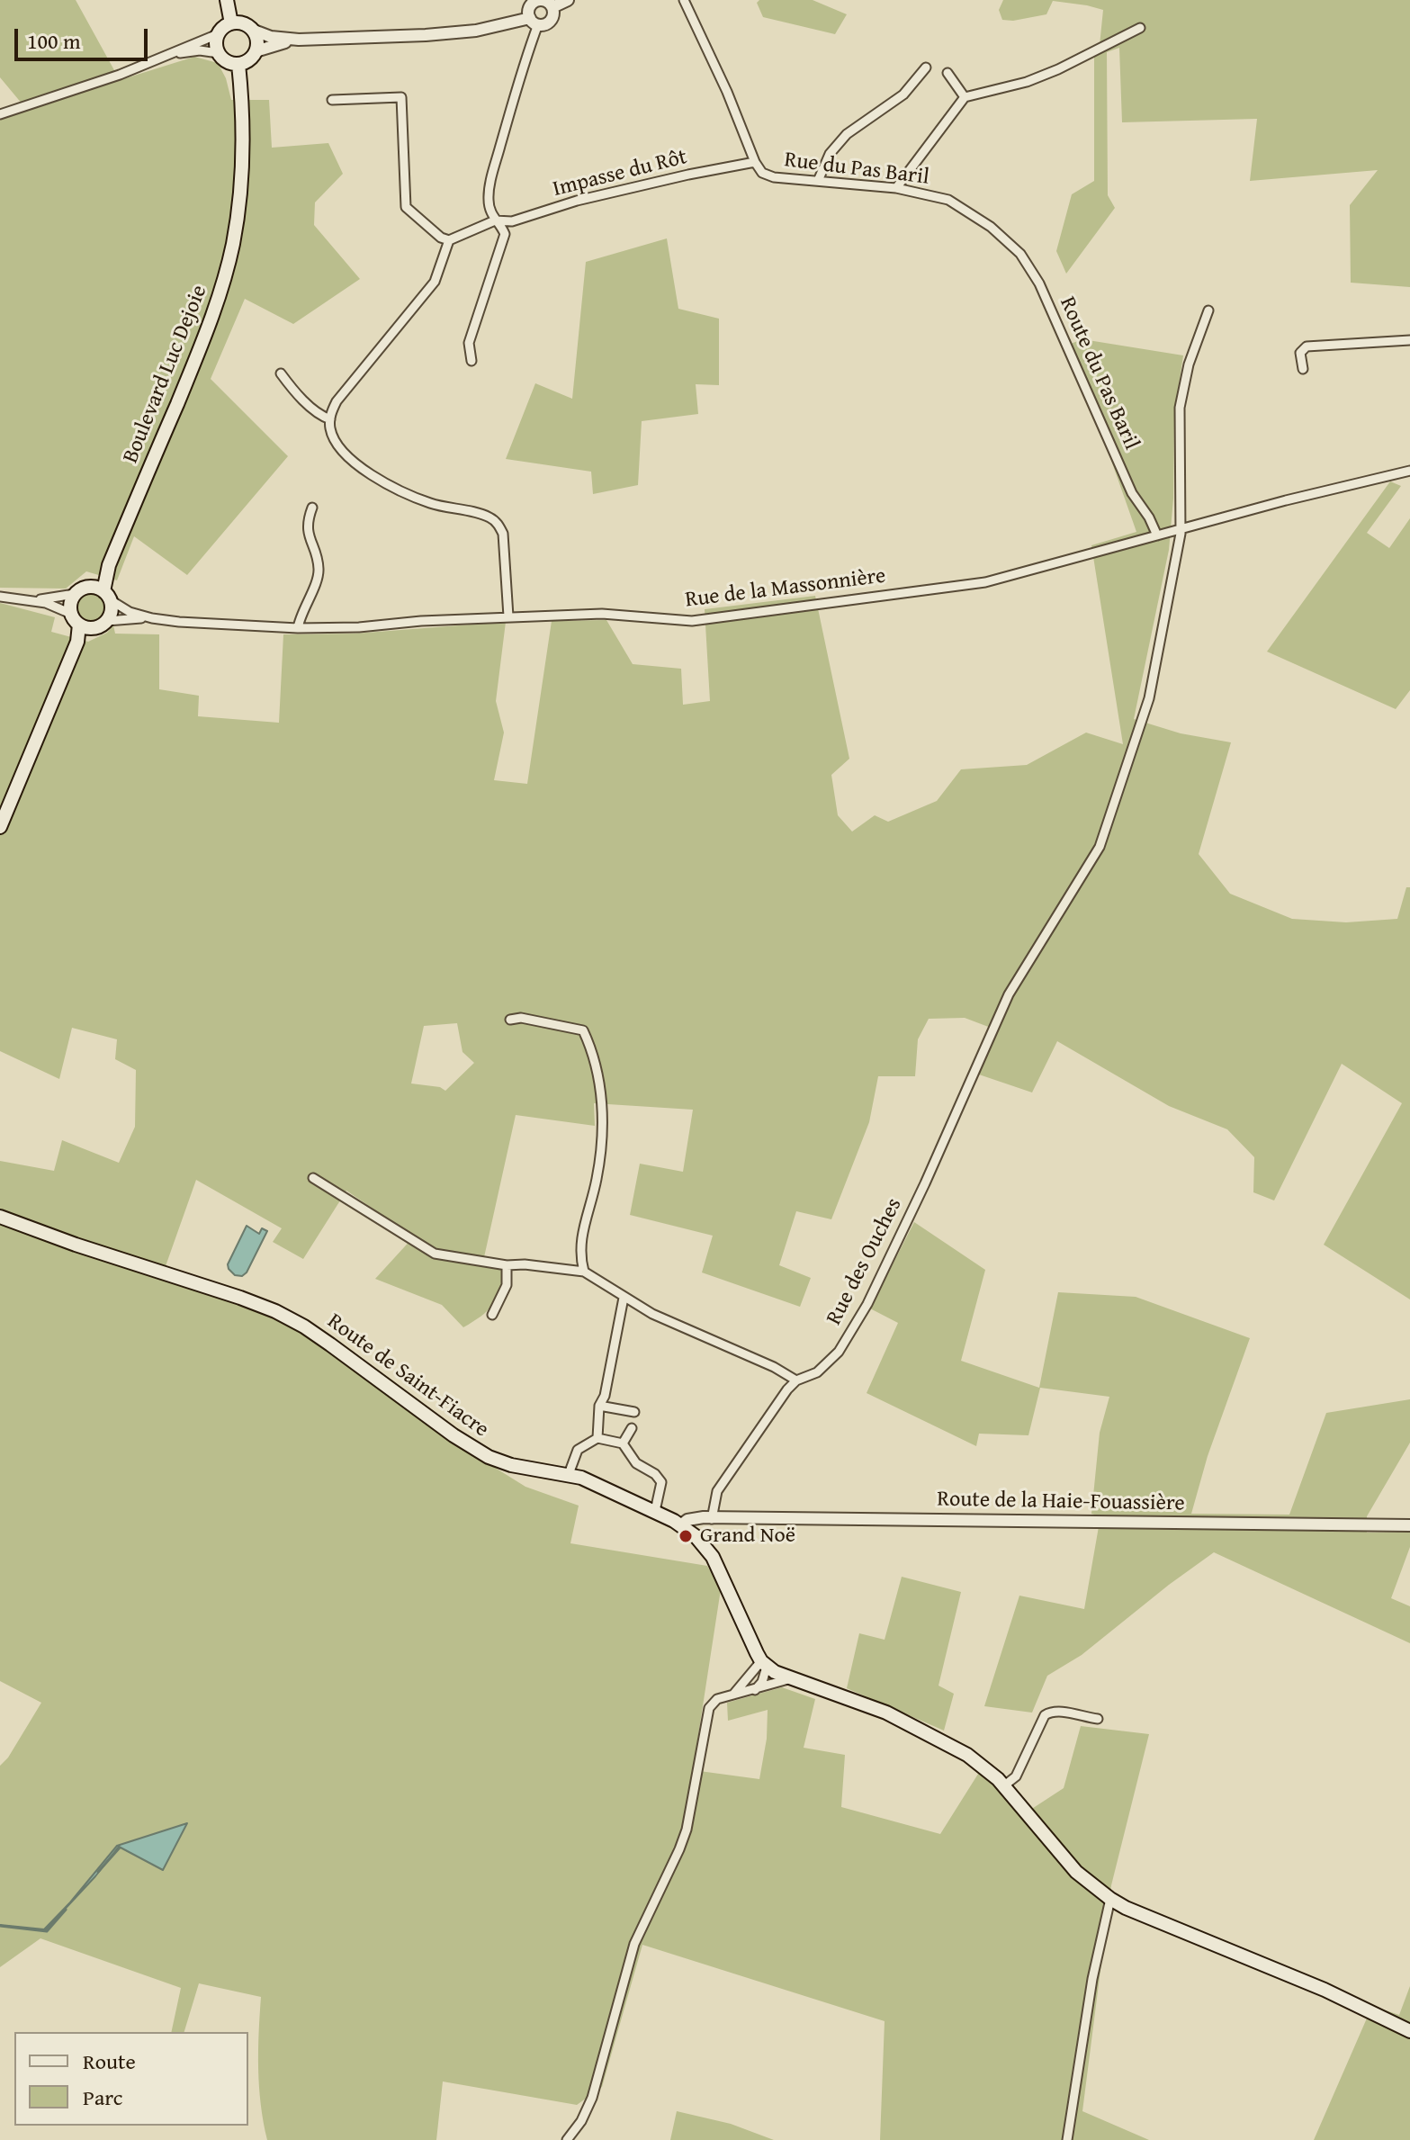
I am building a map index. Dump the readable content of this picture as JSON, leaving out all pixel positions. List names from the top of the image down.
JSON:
{
  "streets": {
    "main road": ["Boulevard Luc Dejoie", "Route de Saint-Fiacre"],
    "street": [
      "Rue du Pas Baril",
      "Impasse du Rôt",
      "Route du Pas Baril",
      "Rue de la Massonnière",
      "Rue des Ouches",
      "Route de la Haie-Fouassière"
    ]
  },
  "crossings": [
    ["Rue du Pas Baril", "Impasse du Rôt"],
    ["Rue du Pas Baril", "Route du Pas Baril"],
    ["Route du Pas Baril", "Rue de la Massonnière"],
    ["Boulevard Luc Dejoie", "Rue de la Massonnière"],
    ["Rue de la Massonnière", "Rue des Ouches"],
    ["Rue des Ouches", "Route de la Haie-Fouassière"],
    ["Route de Saint-Fiacre", "Route de la Haie-Fouassière"]
  ],
  "places": ["Grand Noë"],
  "legend": ["Route", "Parc"],
  "scale_bar": "100 m"
}
